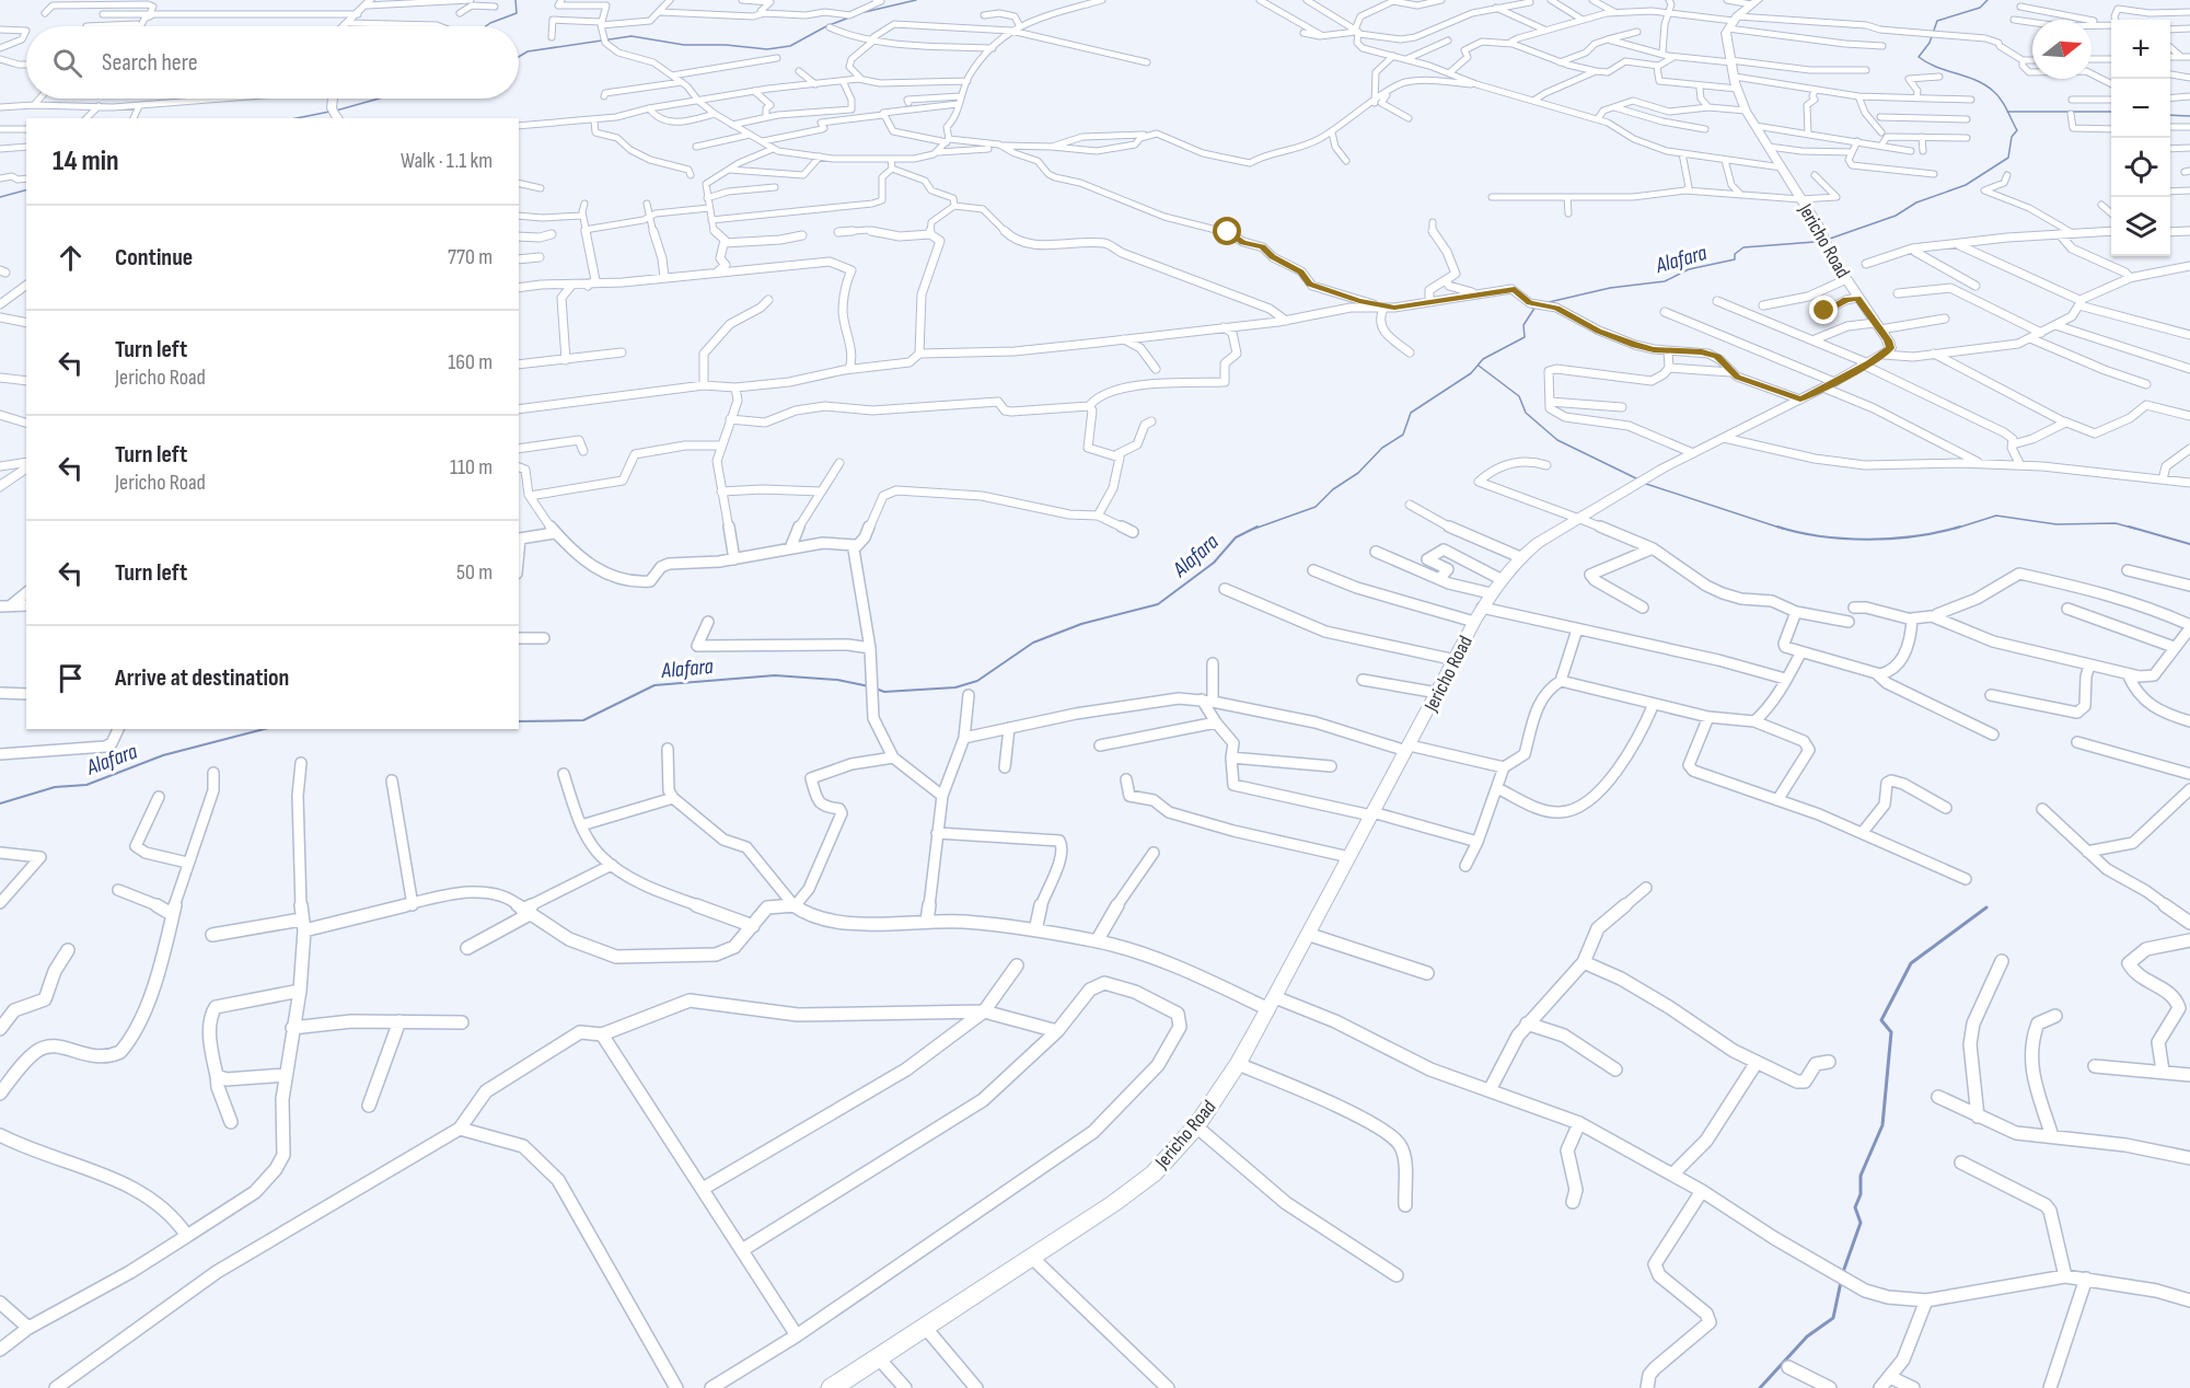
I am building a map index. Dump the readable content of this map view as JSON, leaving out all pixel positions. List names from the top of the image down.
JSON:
{
  "streets": {
    "street": ["Jericho Road"]
  },
  "water": ["Alafara"],
  "north": "right",
  "page": {
    "map_buttons": ["+", "−"],
    "search": "Search here",
    "heading": ["14 min", "Walk · 1.1 km"],
    "list": [
      ["Continue", "770 m"],
      ["Turn left", "Jericho Road", "160 m"],
      ["Turn left", "Jericho Road", "110 m"],
      ["Turn left", "50 m"],
      "Arrive at destination"
    ]
  }
}
